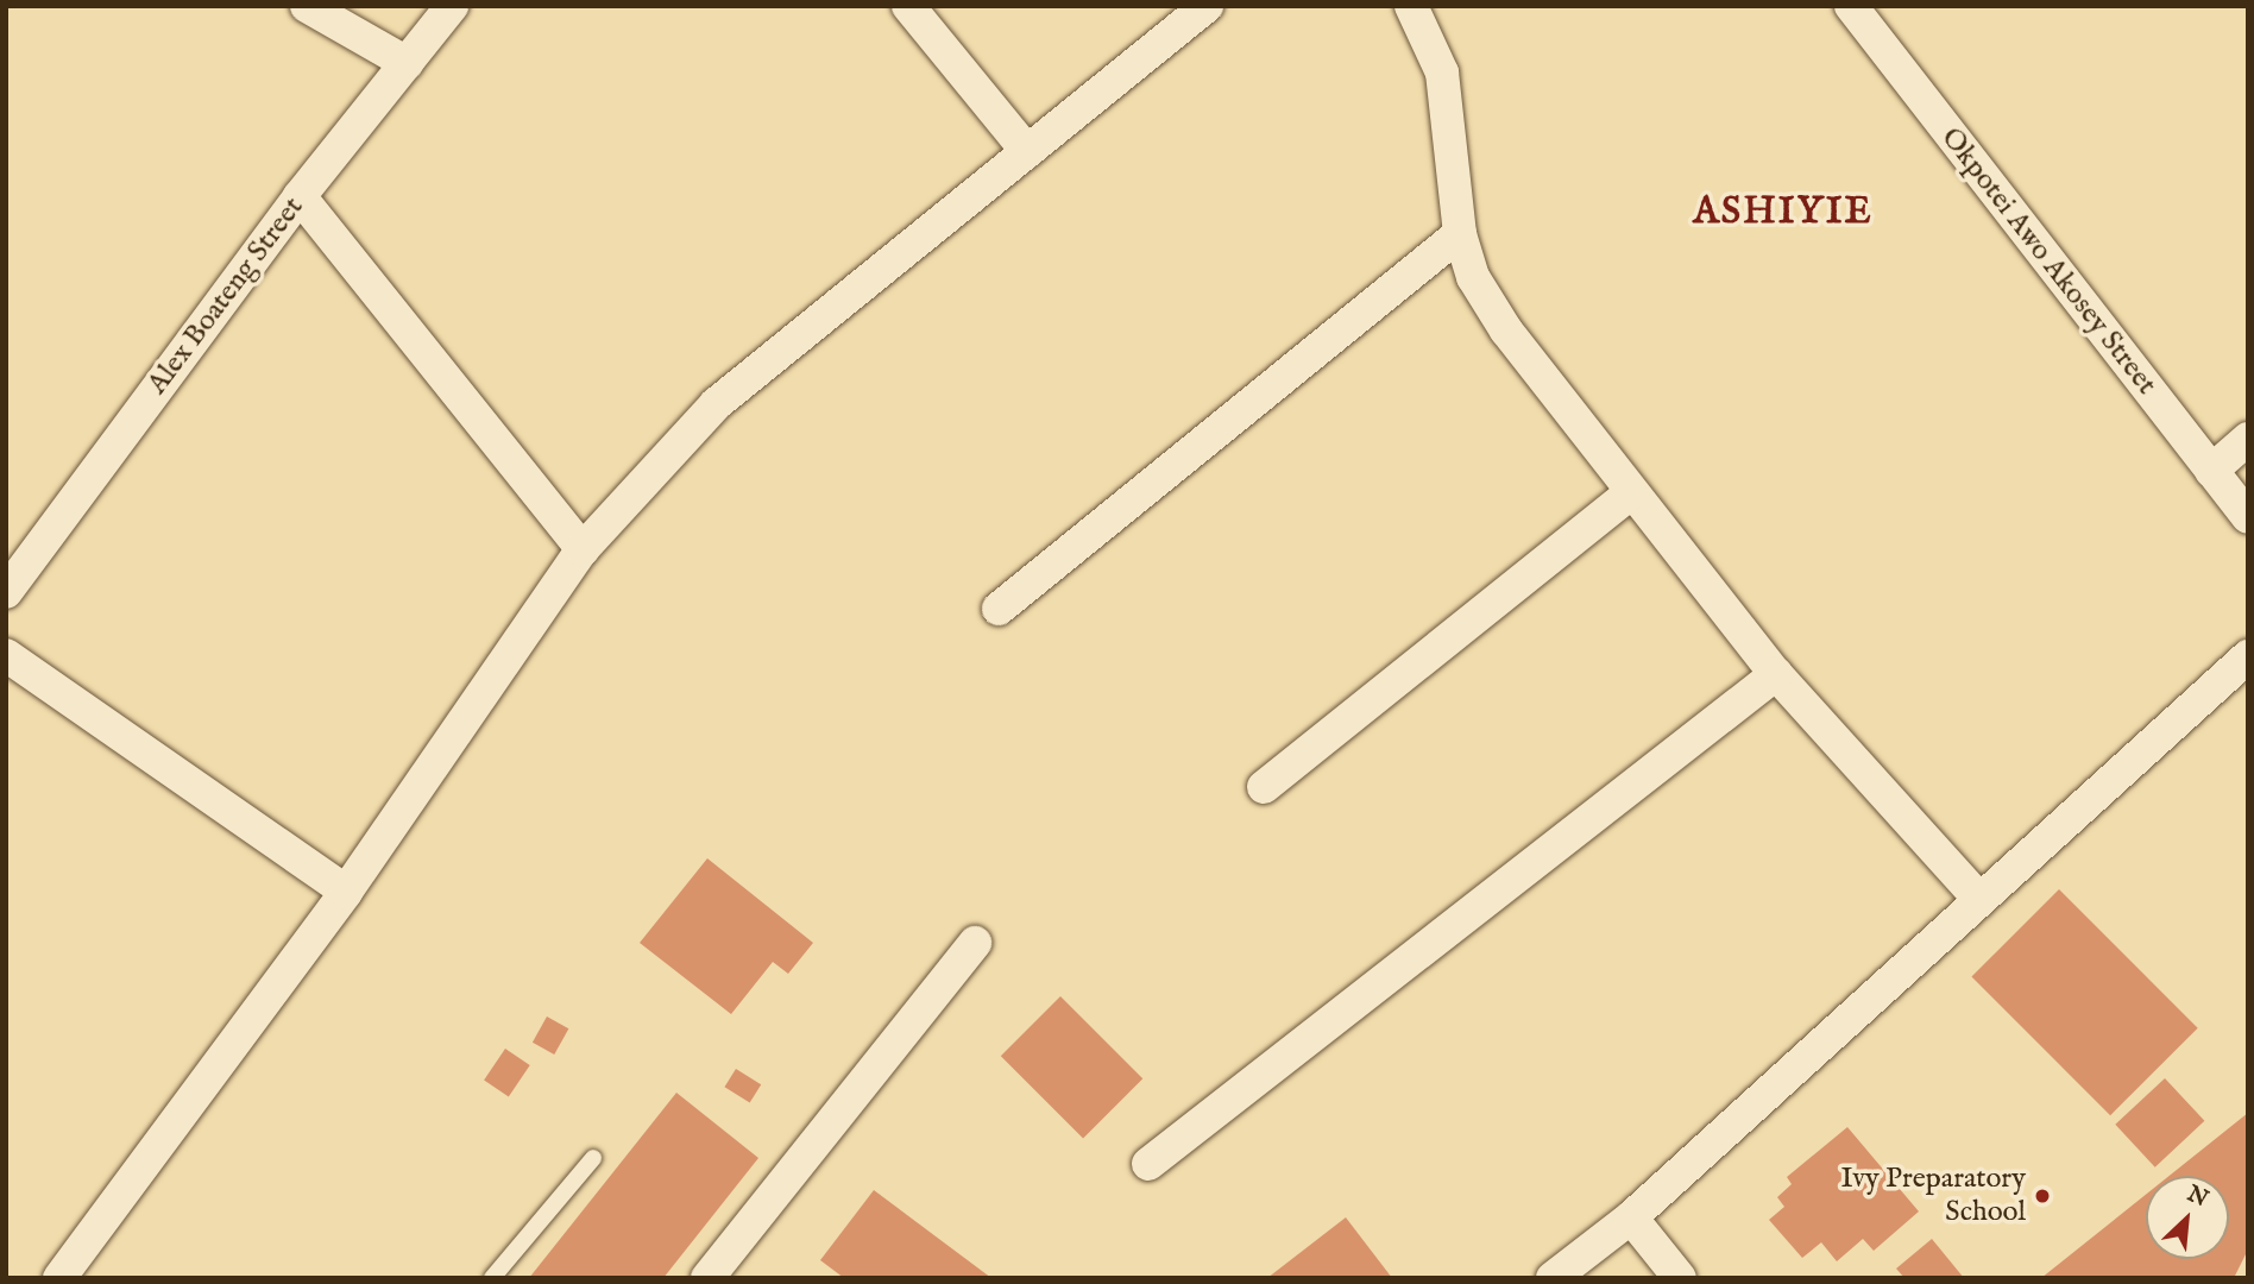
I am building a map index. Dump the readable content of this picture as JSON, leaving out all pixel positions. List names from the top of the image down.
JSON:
{
  "streets": {
    "street": ["Okpotei Awo Akosey Street", "Alex Boateng Street"]
  },
  "districts": ["ASHIYIE"],
  "places": ["Ivy Preparatory School"],
  "north": "top right"
}
